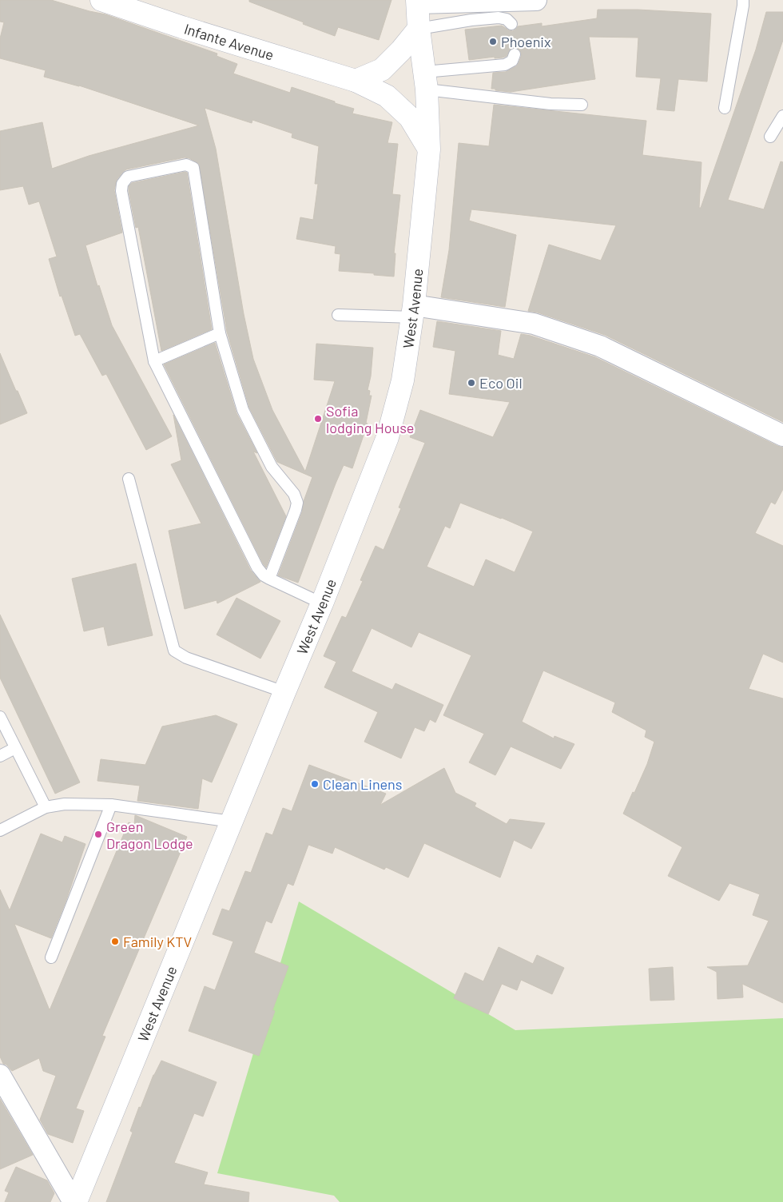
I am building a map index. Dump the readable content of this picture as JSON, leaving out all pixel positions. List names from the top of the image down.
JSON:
{
  "streets": {
    "main road": ["Infante Avenue", "West Avenue"]
  },
  "crossings": [
    ["Infante Avenue", "West Avenue"]
  ],
  "places": [
    "Phoenix",
    "Eco Oil",
    "Sofia lodging House",
    "Clean Linens",
    "Green Dragon Lodge",
    "Family KTV"
  ]
}
